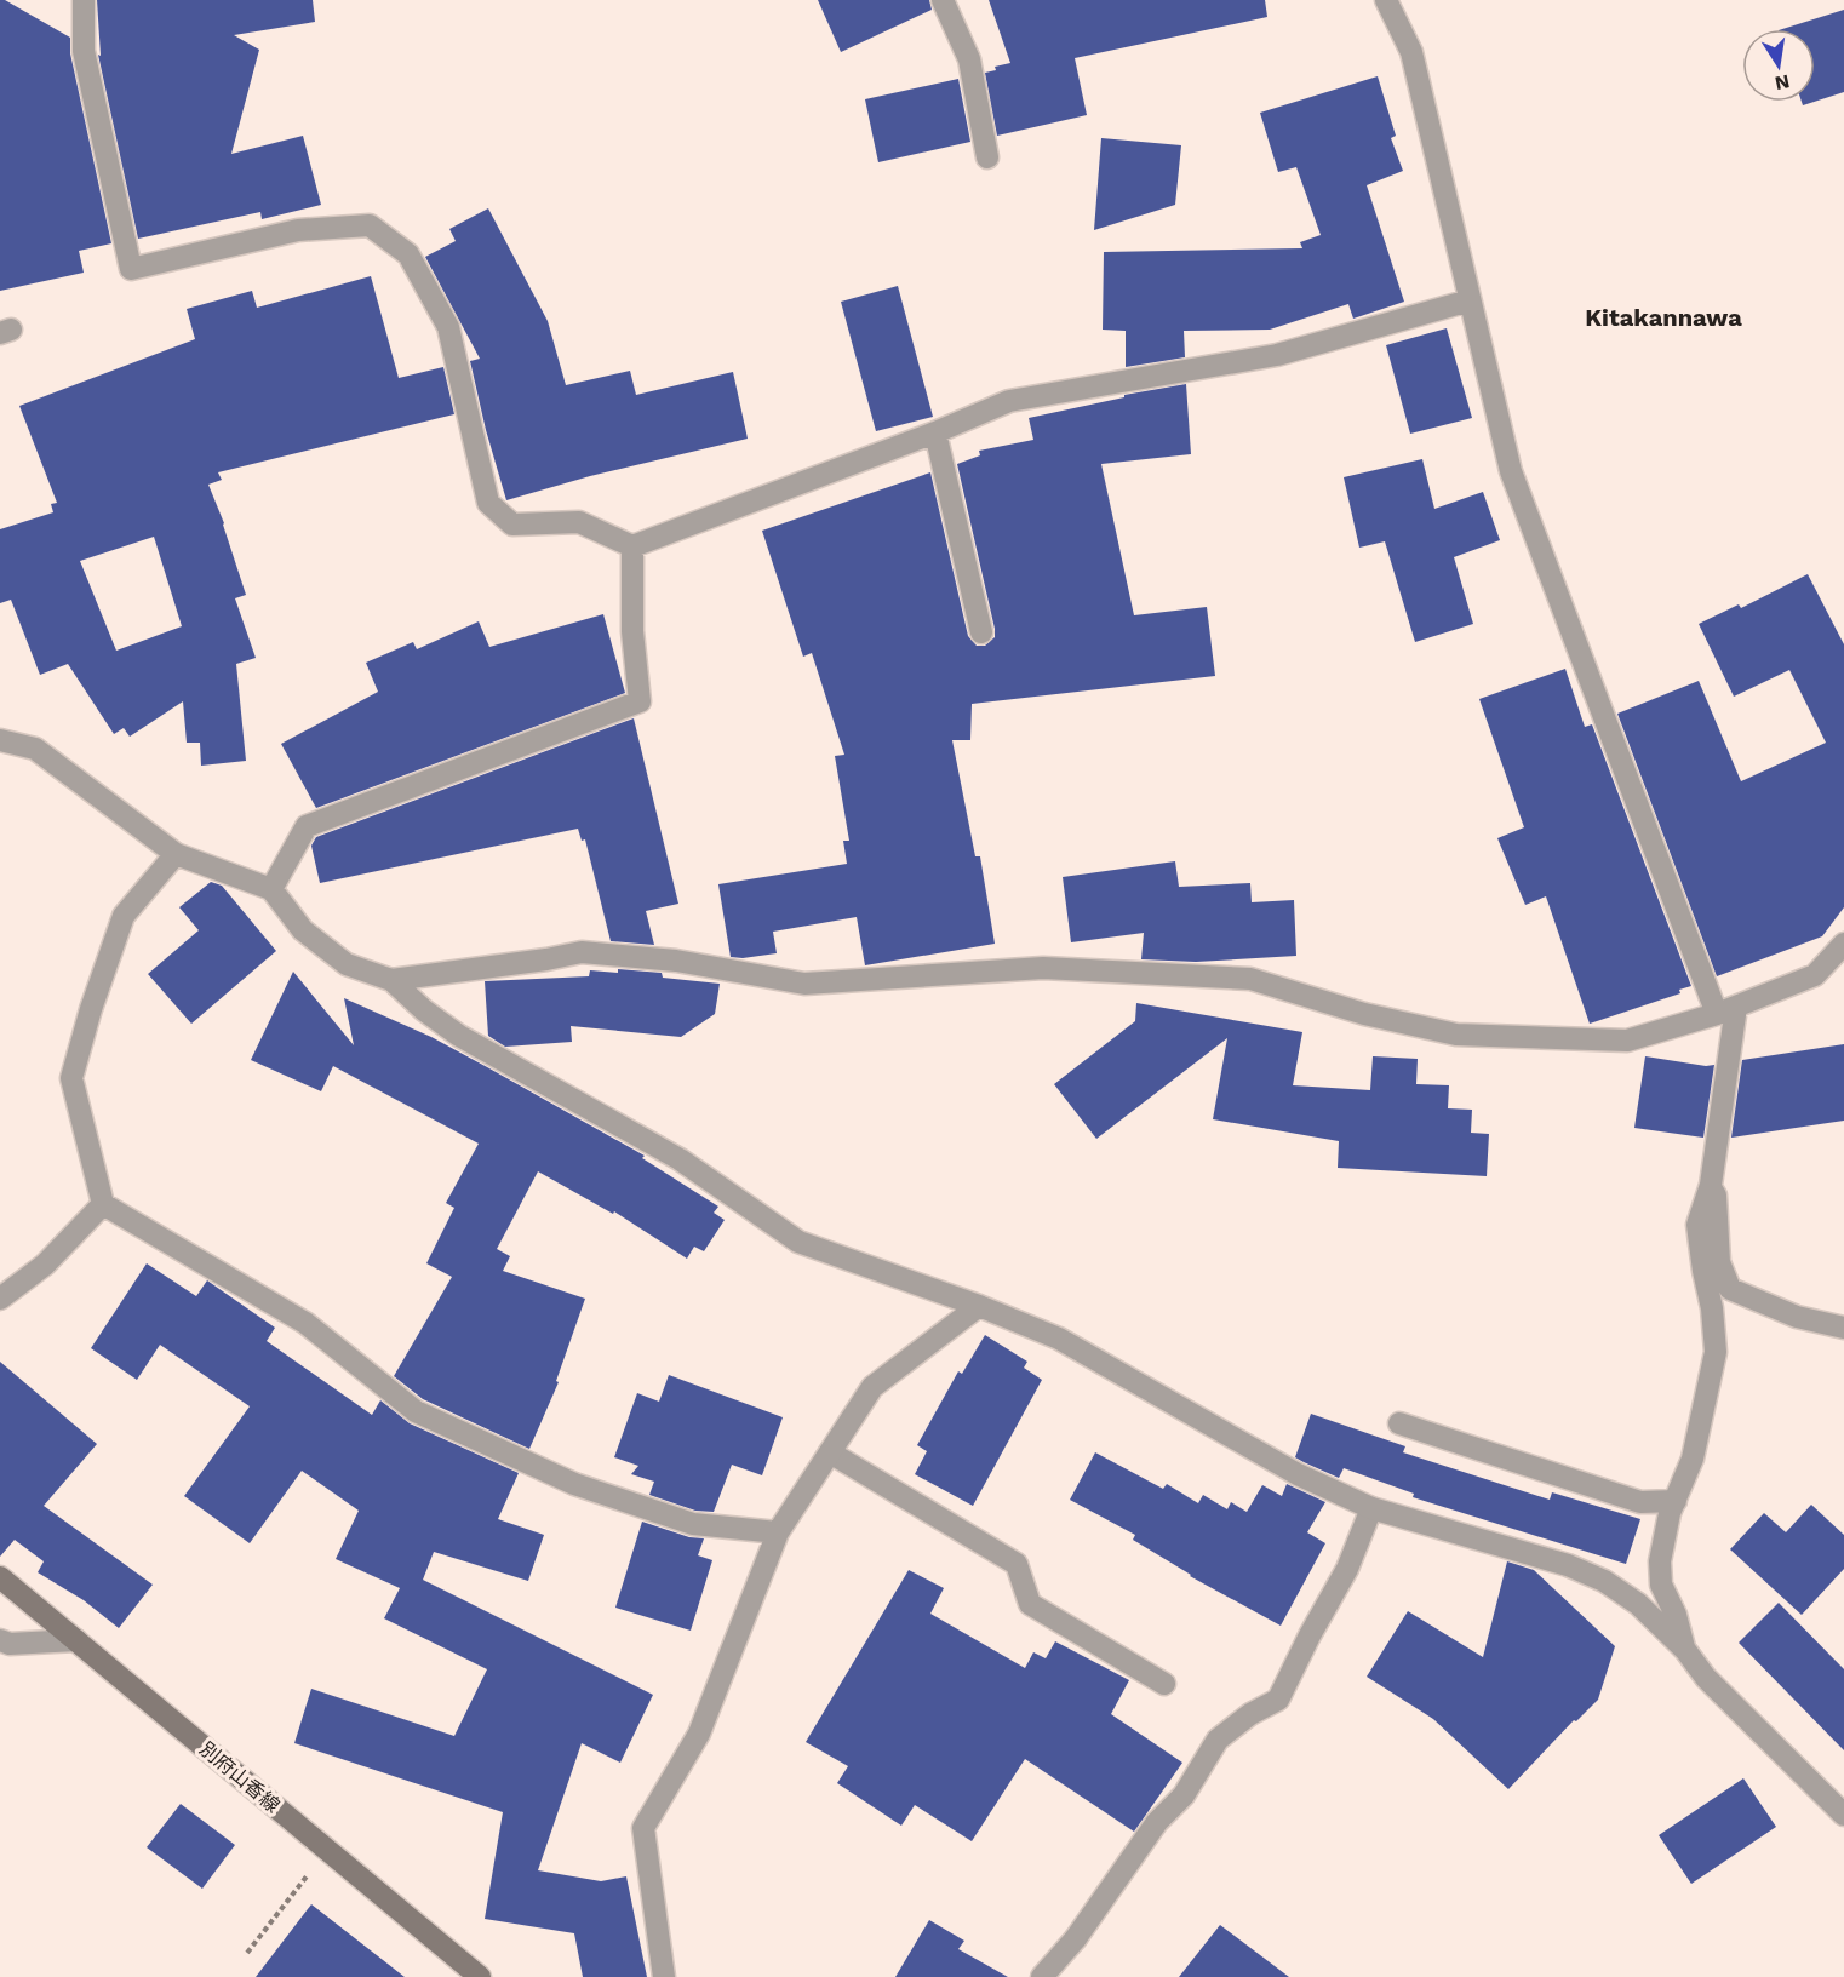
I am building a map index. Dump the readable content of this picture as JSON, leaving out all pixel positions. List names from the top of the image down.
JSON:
{
  "streets": {
    "main road": ["別府山香線"]
  },
  "districts": ["Kitakannawa"],
  "north": "bottom"
}
